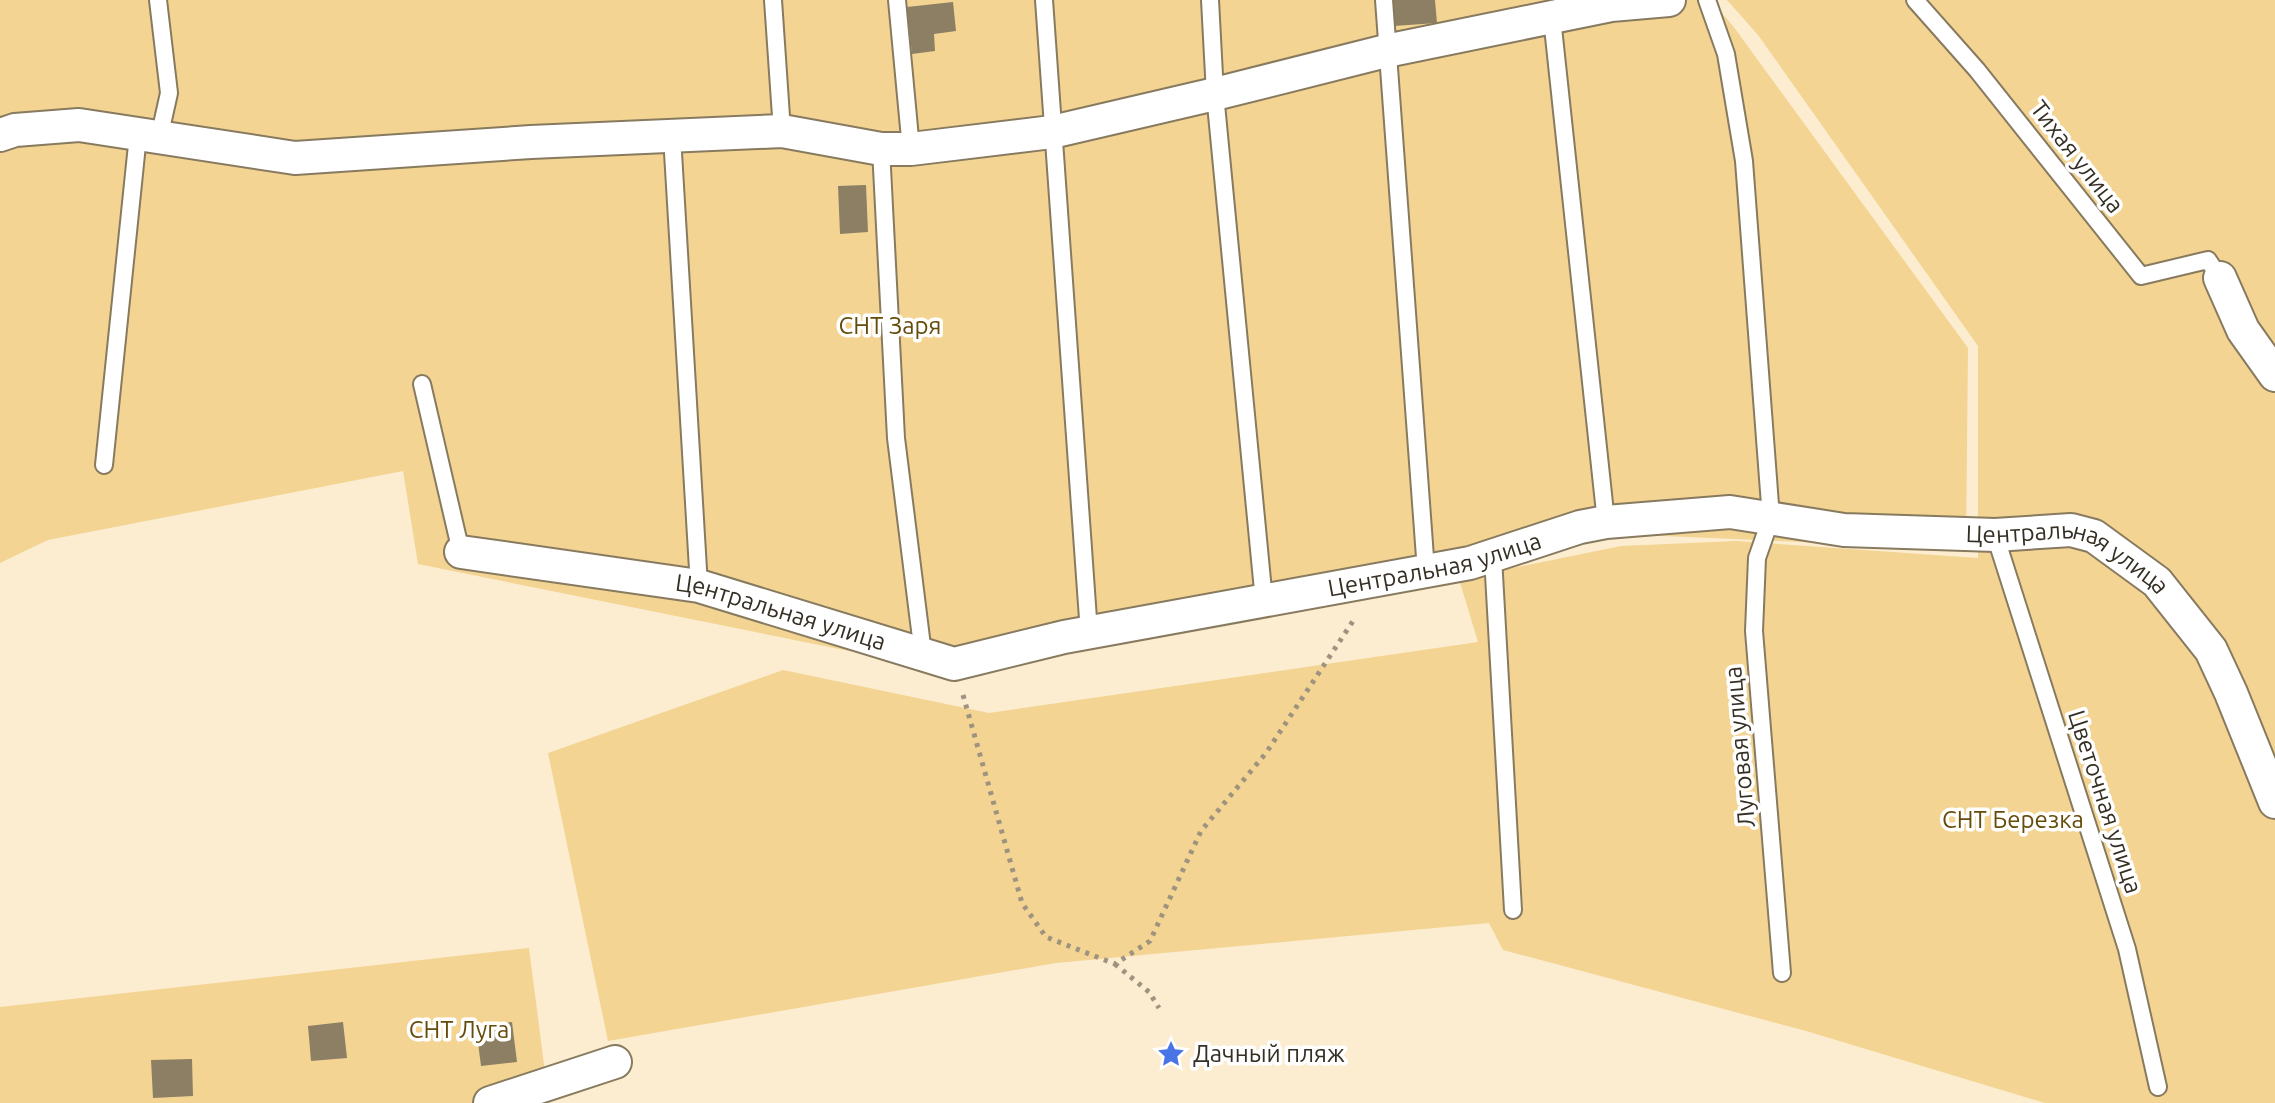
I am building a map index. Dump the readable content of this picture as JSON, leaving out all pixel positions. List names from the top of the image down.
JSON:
{
  "streets": {
    "street": ["Центральная улица"],
    "lane": ["Тихая улица", "Луговая улица", "Цветочная улица"]
  },
  "crossings": [
    ["Центральная улица", "Луговая улица"],
    ["Центральная улица", "Цветочная улица"]
  ],
  "parks": ["СНТ Заря", "СНТ Березка", "СНТ Луга"],
  "places": {
    "place": ["Дачный пляж"]
  }
}
